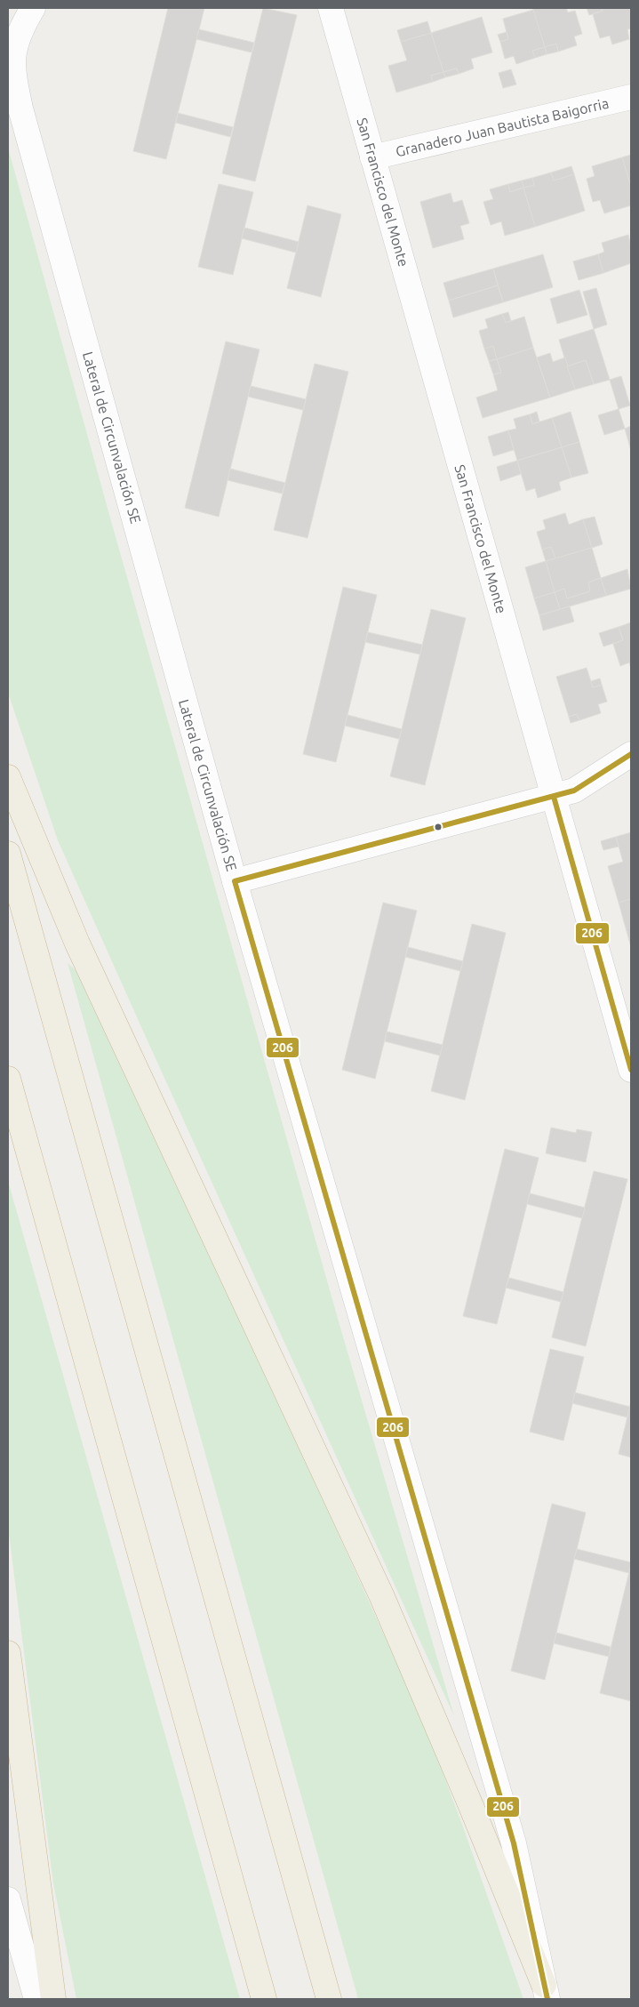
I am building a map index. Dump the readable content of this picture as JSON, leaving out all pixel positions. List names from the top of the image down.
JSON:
{
  "streets": {
    "street": ["Granadero Juan Bautista Baigorria", "San Francisco del Monte", "Lateral de Circunvalación SE"]
  },
  "crossings": [
    ["Granadero Juan Bautista Baigorria", "San Francisco del Monte"]
  ],
  "lines": ["transit line 206"]
}
